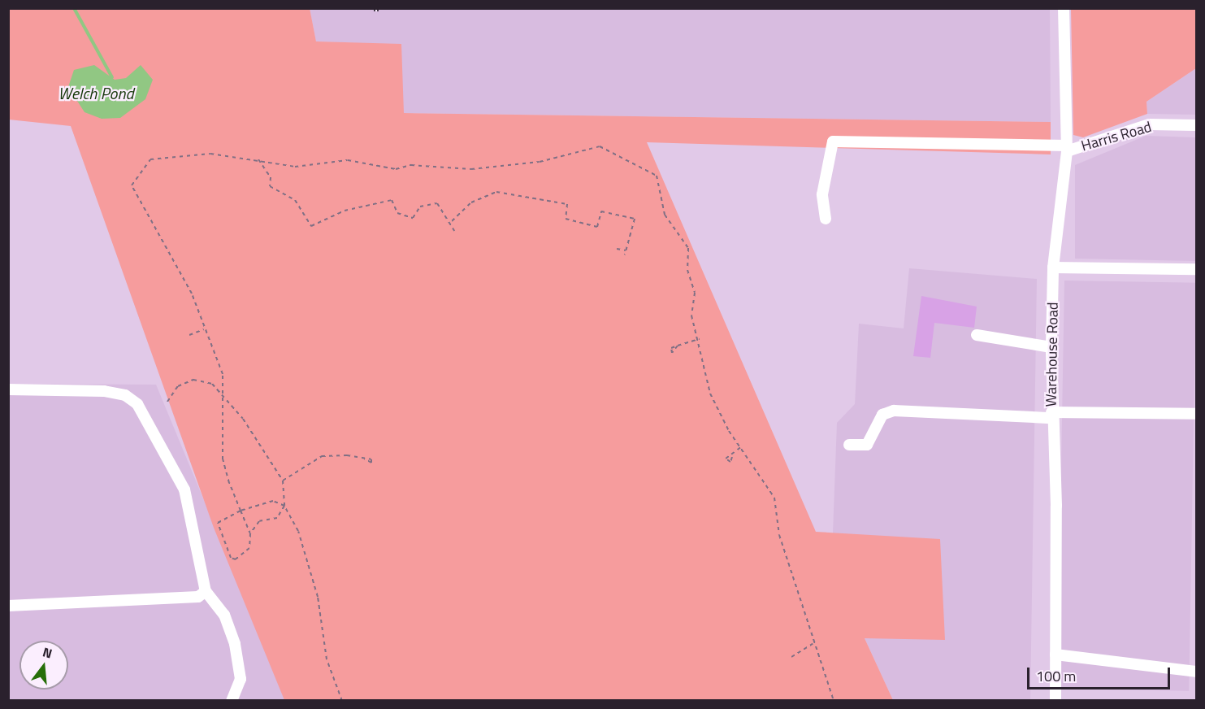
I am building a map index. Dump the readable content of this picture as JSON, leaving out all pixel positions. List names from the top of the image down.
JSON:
{
  "streets": {
    "street": ["Harris Road", "Warehouse Road"]
  },
  "crossings": [
    ["Harris Road", "Warehouse Road"]
  ],
  "water": ["Welch Pond"],
  "scale_bar": "100 m",
  "north": "top"
}
